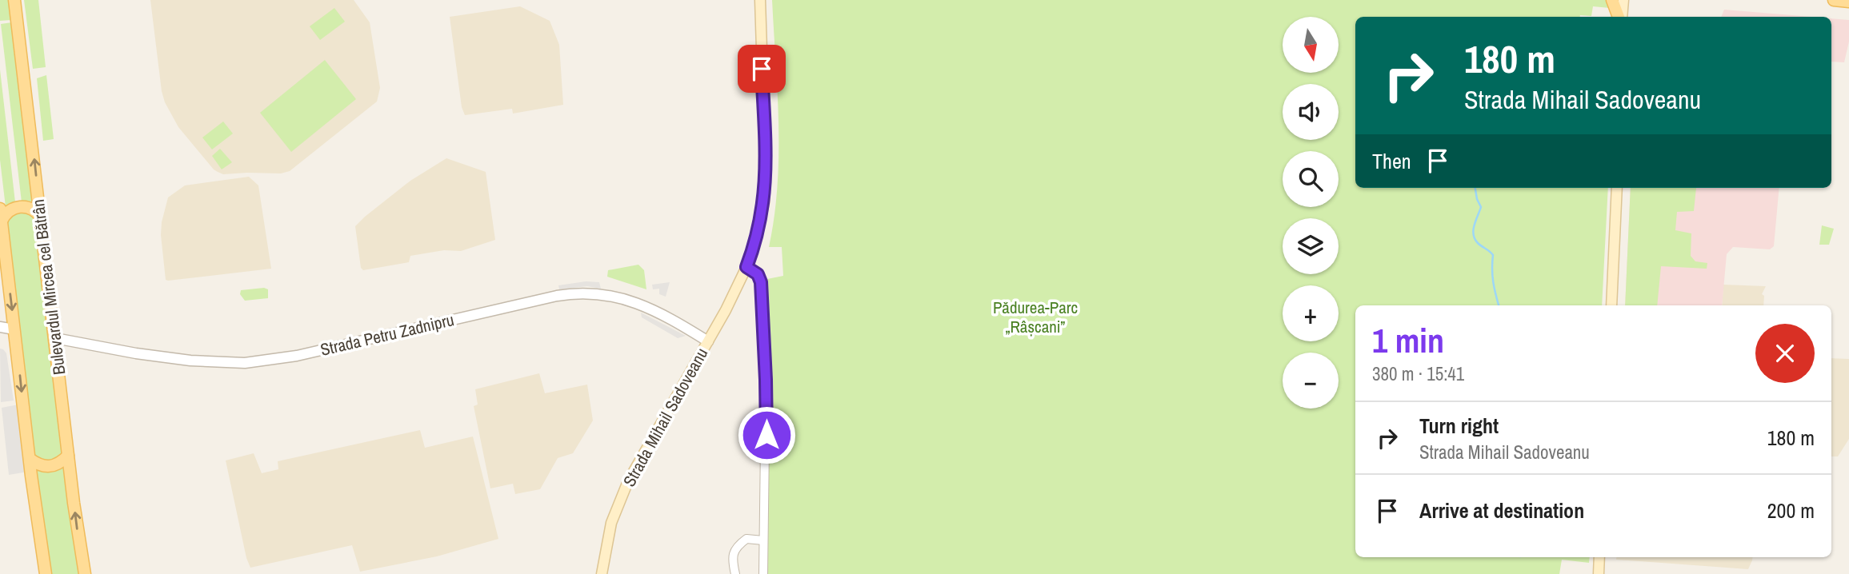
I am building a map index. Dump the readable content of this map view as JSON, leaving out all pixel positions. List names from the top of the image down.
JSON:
{
  "streets": {
    "main road": ["Bulevardul Mircea cel Bătrân", "Strada Mihail Sadoveanu"],
    "street": ["Strada Petru Zadnipru"]
  },
  "crossings": [
    ["Bulevardul Mircea cel Bătrân", "Strada Petru Zadnipru"],
    ["Strada Petru Zadnipru", "Strada Mihail Sadoveanu"]
  ],
  "parks": ["Pădurea-Parc „Râșcani”"],
  "north": "bottom",
  "page": {
    "map_buttons": ["+", "−"],
    "turn": ["180 m", "Strada Mihail Sadoveanu"],
    "then": "Then",
    "heading": ["1 min", "380 m · 15:41"],
    "list": [
      {
        "name": "Turn right",
        "note": "Strada Mihail Sadoveanu",
        "value": "180 m"
      },
      {
        "name": "Arrive at destination",
        "value": "200 m"
      }
    ]
  }
}
